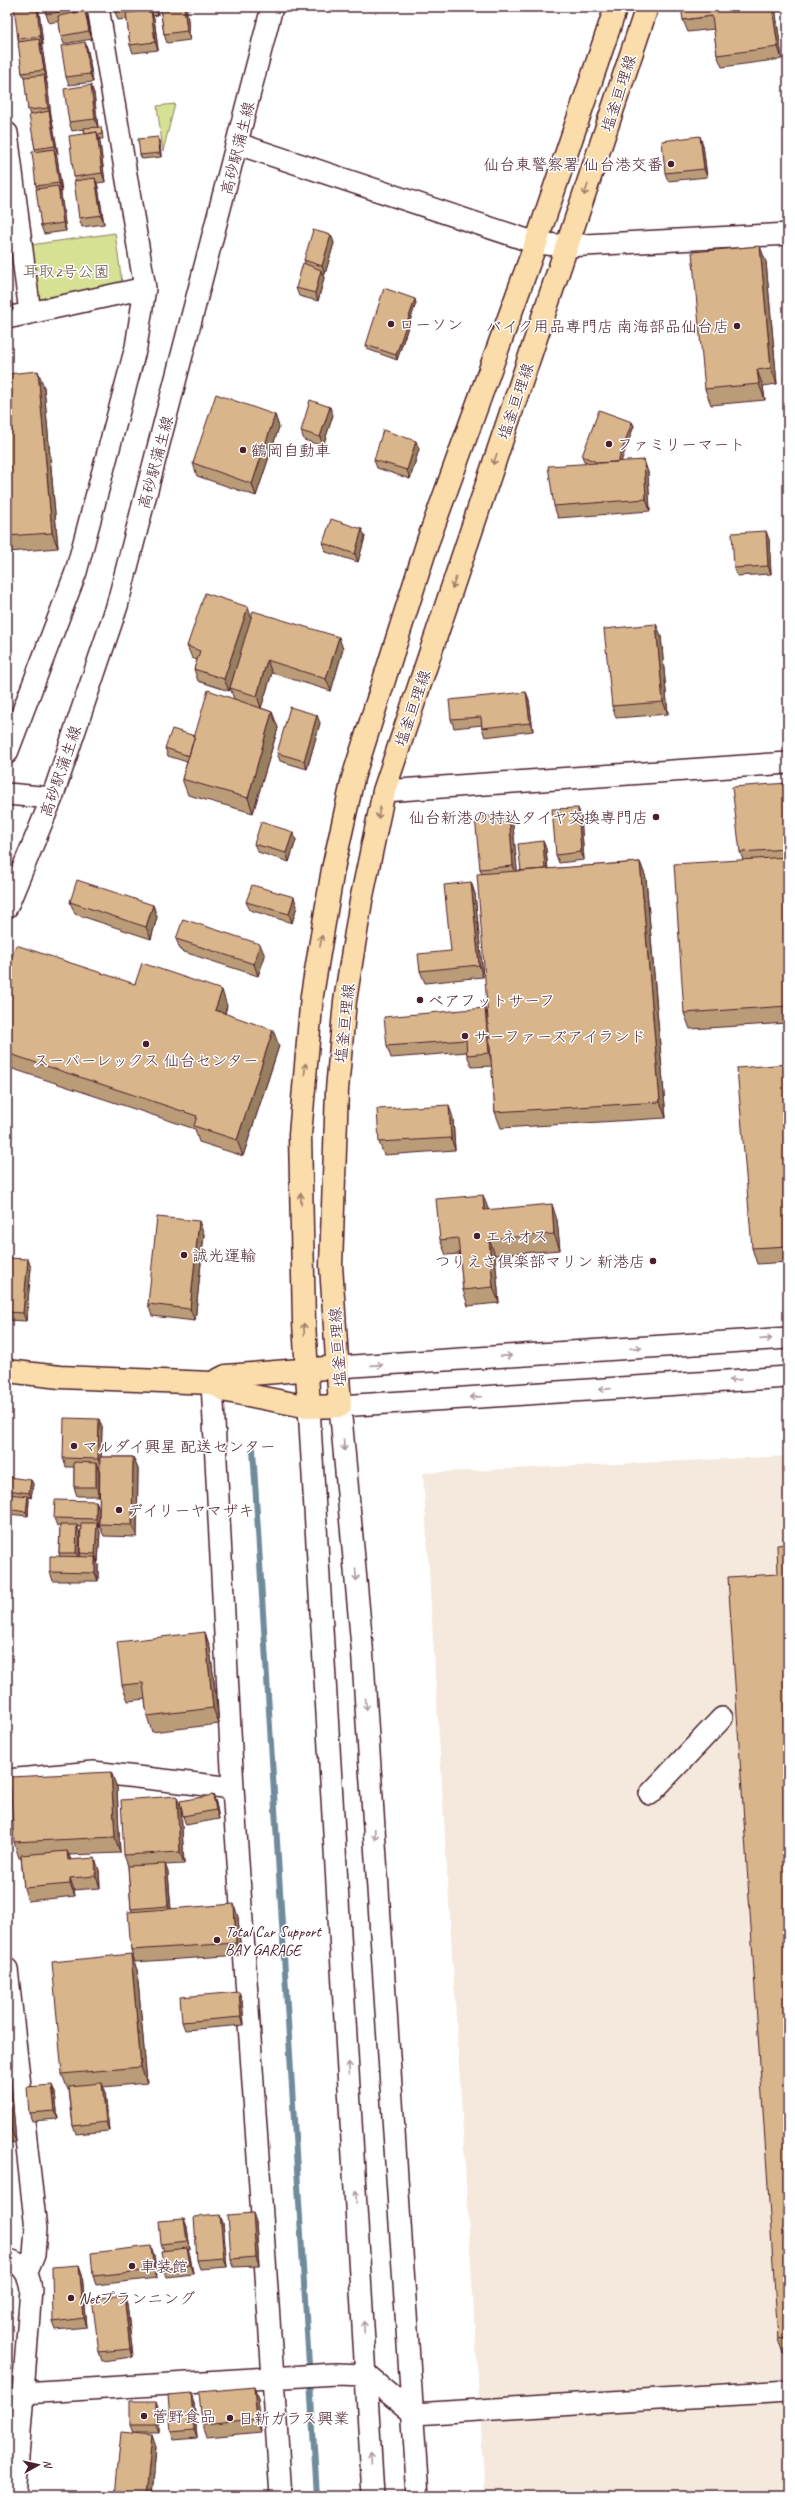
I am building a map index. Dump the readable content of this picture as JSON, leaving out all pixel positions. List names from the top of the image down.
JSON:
{
  "streets": {
    "main road": ["塩釜亘理線"],
    "street": ["高砂駅蒲生線"]
  },
  "parks": ["耳取2号公園"],
  "places": [
    "仙台東警察署 仙台港交番",
    "ローソン",
    "バイク用品専門店 南海部品仙台店",
    "ファミリーマート",
    "鶴岡自動車",
    "仙台新港の持込タイヤ交換専門店",
    "ベアフットサーフ",
    "サーファーズアイランド",
    "スーパーレックス 仙台センター",
    "エネオス",
    "誠光運輸",
    "つりえさ倶楽部マリン 新港店",
    "マルダイ興星 配送センター",
    "デイリーヤマザキ",
    "Total Car Support BAY GARAGE",
    "車装館",
    "Netプランニング",
    "菅野食品",
    "日新ガラス興業"
  ],
  "north": "right"
}
